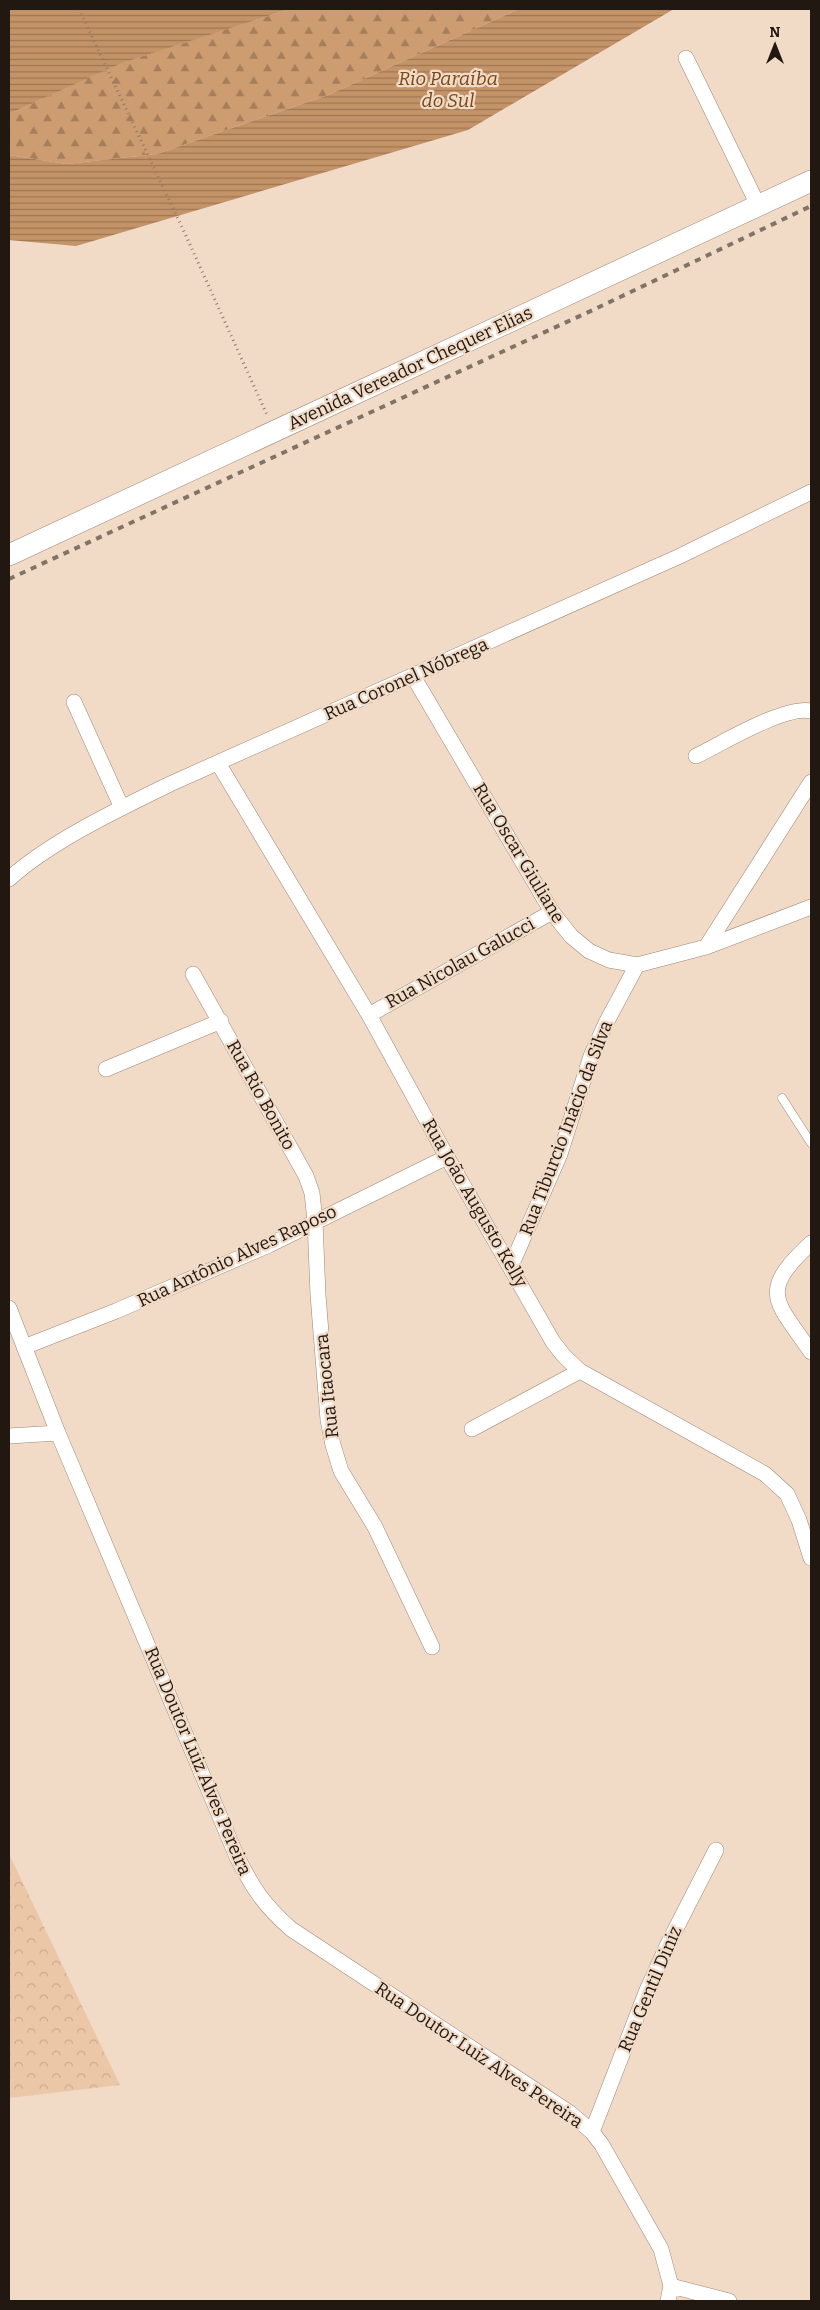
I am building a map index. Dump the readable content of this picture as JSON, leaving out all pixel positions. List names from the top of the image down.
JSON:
{
  "streets": {
    "main road": ["Avenida Vereador Chequer Elias"],
    "street": [
      "Rua Coronel Nóbrega",
      "Rua Oscar Giuliane",
      "Rua Nicolau Galucci",
      "Rua Rio Bonito",
      "Rua Tiburcio Inácio da Silva",
      "Rua João Augusto Kelly",
      "Rua Antônio Alves Raposo",
      "Rua Itaocara",
      "Rua Doutor Luiz Alves Pereira",
      "Rua Gentil Diniz"
    ]
  },
  "crossings": [
    ["Rua Coronel Nóbrega", "Rua Oscar Giuliane"],
    ["Rua Coronel Nóbrega", "Rua João Augusto Kelly"],
    ["Rua Oscar Giuliane", "Rua Nicolau Galucci"],
    ["Rua Oscar Giuliane", "Rua Tiburcio Inácio da Silva"],
    ["Rua Nicolau Galucci", "Rua João Augusto Kelly"],
    ["Rua Rio Bonito", "Rua Antônio Alves Raposo"],
    ["Rua Rio Bonito", "Rua Itaocara"],
    ["Rua Tiburcio Inácio da Silva", "Rua João Augusto Kelly"],
    ["Rua João Augusto Kelly", "Rua Antônio Alves Raposo"],
    ["Rua Antônio Alves Raposo", "Rua Itaocara"],
    ["Rua Antônio Alves Raposo", "Rua Doutor Luiz Alves Pereira"],
    ["Rua Doutor Luiz Alves Pereira", "Rua Gentil Diniz"]
  ],
  "water": ["Rio Paraíba do Sul"],
  "north": "top"
}
